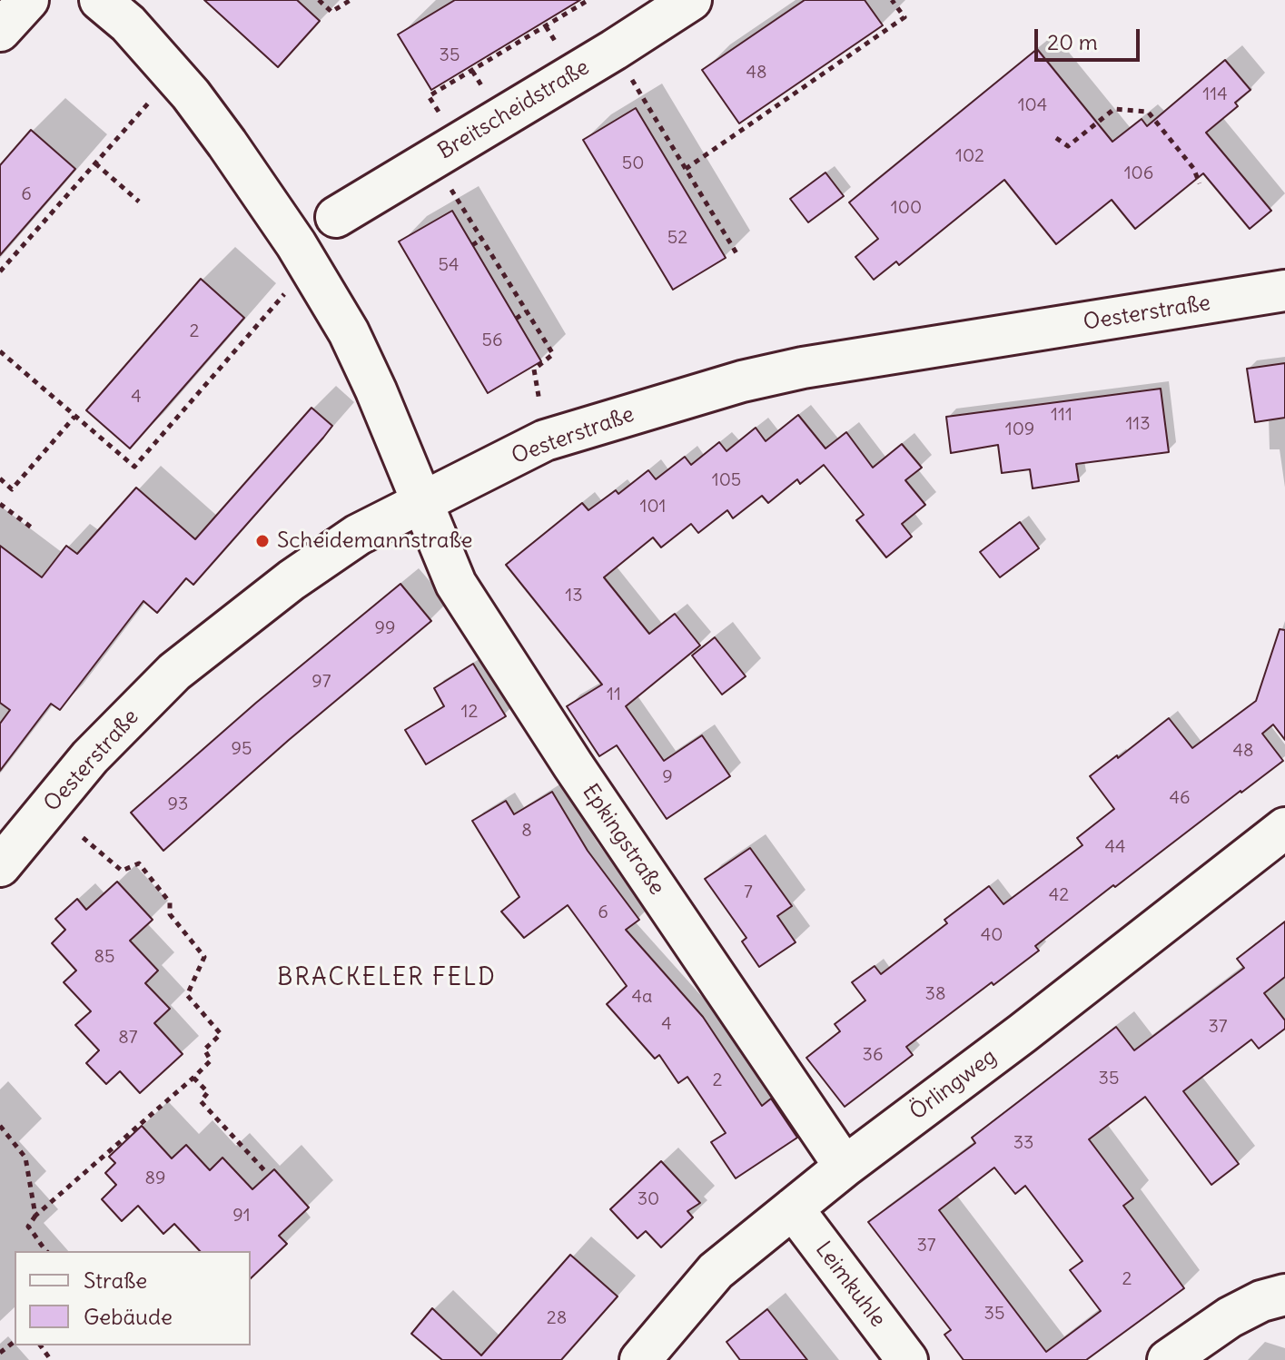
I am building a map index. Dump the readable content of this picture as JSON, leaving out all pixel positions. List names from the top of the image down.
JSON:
{
  "streets": {
    "street": [
      "Breitscheidstraße",
      "Oesterstraße",
      "Epkingstraße",
      "Örlingweg",
      "Leimkuhle"
    ]
  },
  "crossings": [
    ["Oesterstraße", "Epkingstraße"],
    ["Epkingstraße", "Örlingweg"],
    ["Örlingweg", "Leimkuhle"]
  ],
  "districts": ["BRACKELER FELD"],
  "places": ["Scheidemannstraße"],
  "house_numbers": [
    "35",
    "48",
    "114",
    "104",
    "102",
    "50",
    "106",
    "6",
    "100",
    "52",
    "54",
    "2",
    "56",
    "4",
    "111",
    "113",
    "109",
    "105",
    "101",
    "13",
    "99",
    "97",
    "11",
    "12",
    "95",
    "48",
    "9",
    "46",
    "93",
    "8",
    "44",
    "7",
    "42",
    "6",
    "40",
    "85",
    "38",
    "4a",
    "4",
    "37",
    "87",
    "36",
    "35",
    "2",
    "33",
    "89",
    "30",
    "91",
    "37",
    "2",
    "35",
    "28"
  ],
  "legend": ["Straße", "Gebäude"],
  "scale_bar": "20 m"
}
